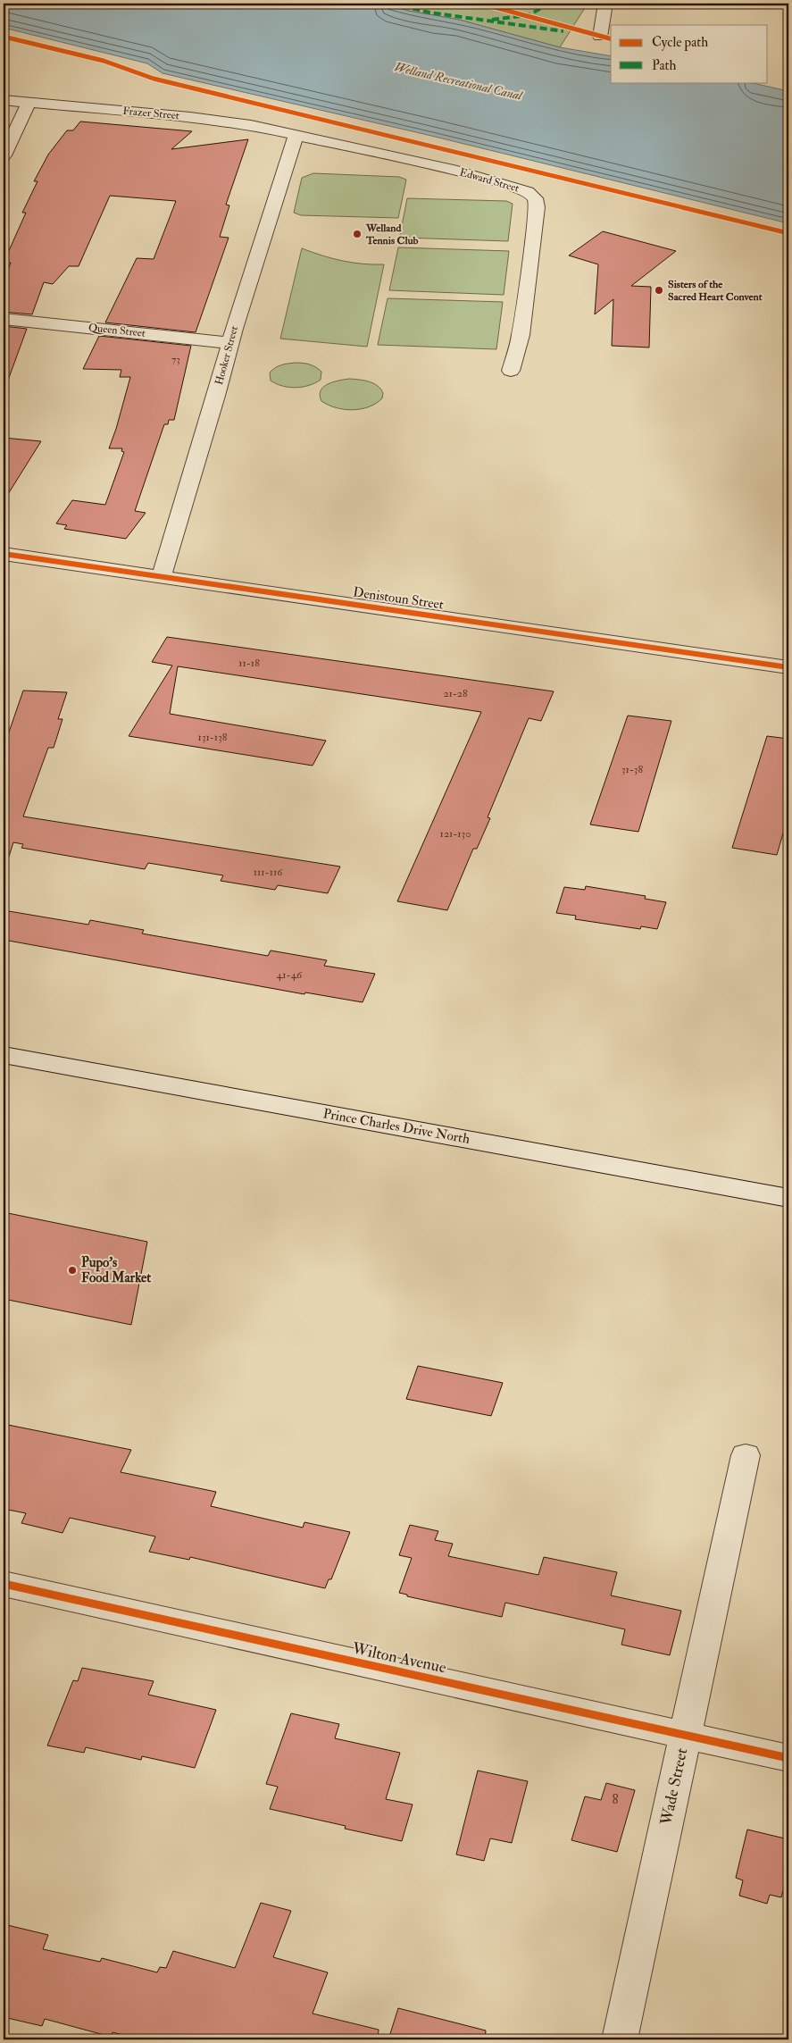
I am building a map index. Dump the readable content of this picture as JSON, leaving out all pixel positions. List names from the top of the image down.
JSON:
{
  "streets": {
    "street": [
      "Frazer Street",
      "Edward Street",
      "Queen Street",
      "Hooker Street",
      "Denistoun Street",
      "Prince Charles Drive North",
      "Wilton Avenue",
      "Wade Street"
    ]
  },
  "crossings": [
    ["Frazer Street", "Edward Street"],
    ["Frazer Street", "Hooker Street"],
    ["Edward Street", "Hooker Street"],
    ["Queen Street", "Hooker Street"],
    ["Hooker Street", "Denistoun Street"],
    ["Wilton Avenue", "Wade Street"]
  ],
  "water": ["Welland Recreational Canal"],
  "places": ["Welland Tennis Club", "Sisters of the Sacred Heart Convent", "Pupo's Food Market"],
  "house_numbers": [
    "73",
    "11-18",
    "21-28",
    "131-138",
    "31-38",
    "121-130",
    "111-116",
    "41-46",
    "8"
  ],
  "legend": ["Cycle path", "Path"]
}
